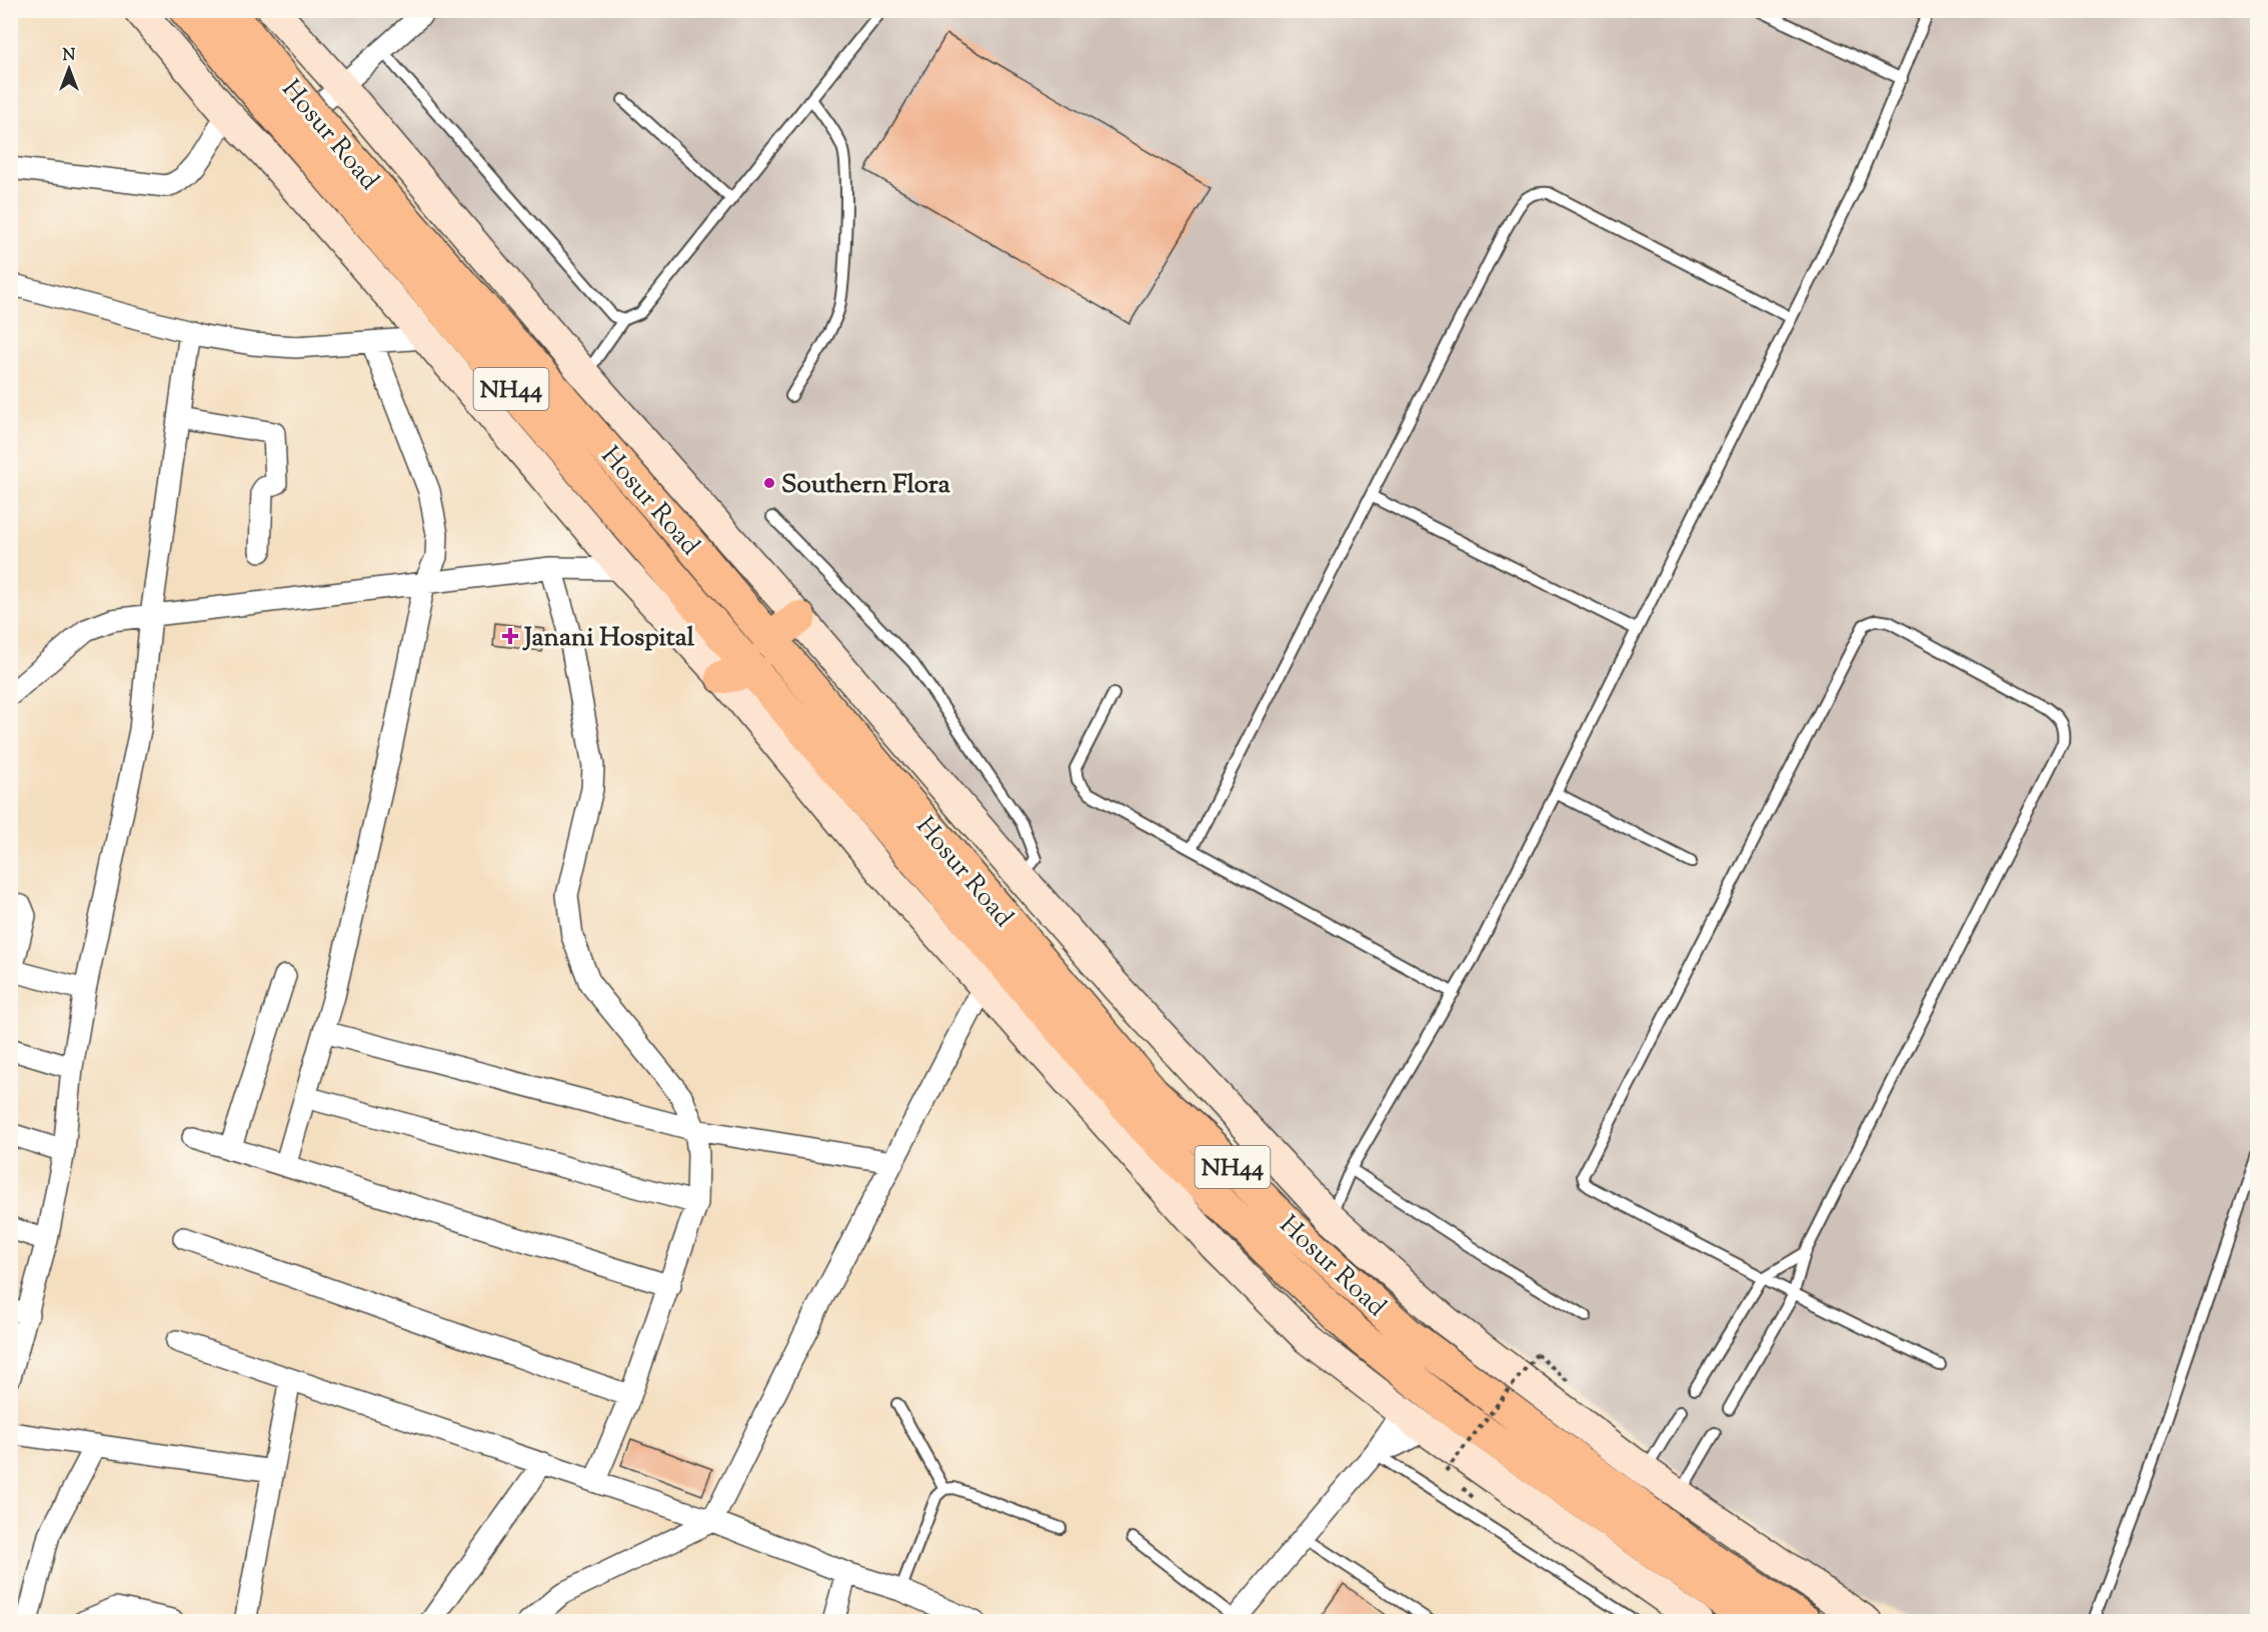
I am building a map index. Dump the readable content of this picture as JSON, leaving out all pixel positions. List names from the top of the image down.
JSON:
{
  "streets": {
    "highway": ["Hosur Road", "NH44"]
  },
  "places": {
    "other": ["Southern Flora"],
    "health": ["Janani Hospital"]
  },
  "north": "top"
}
